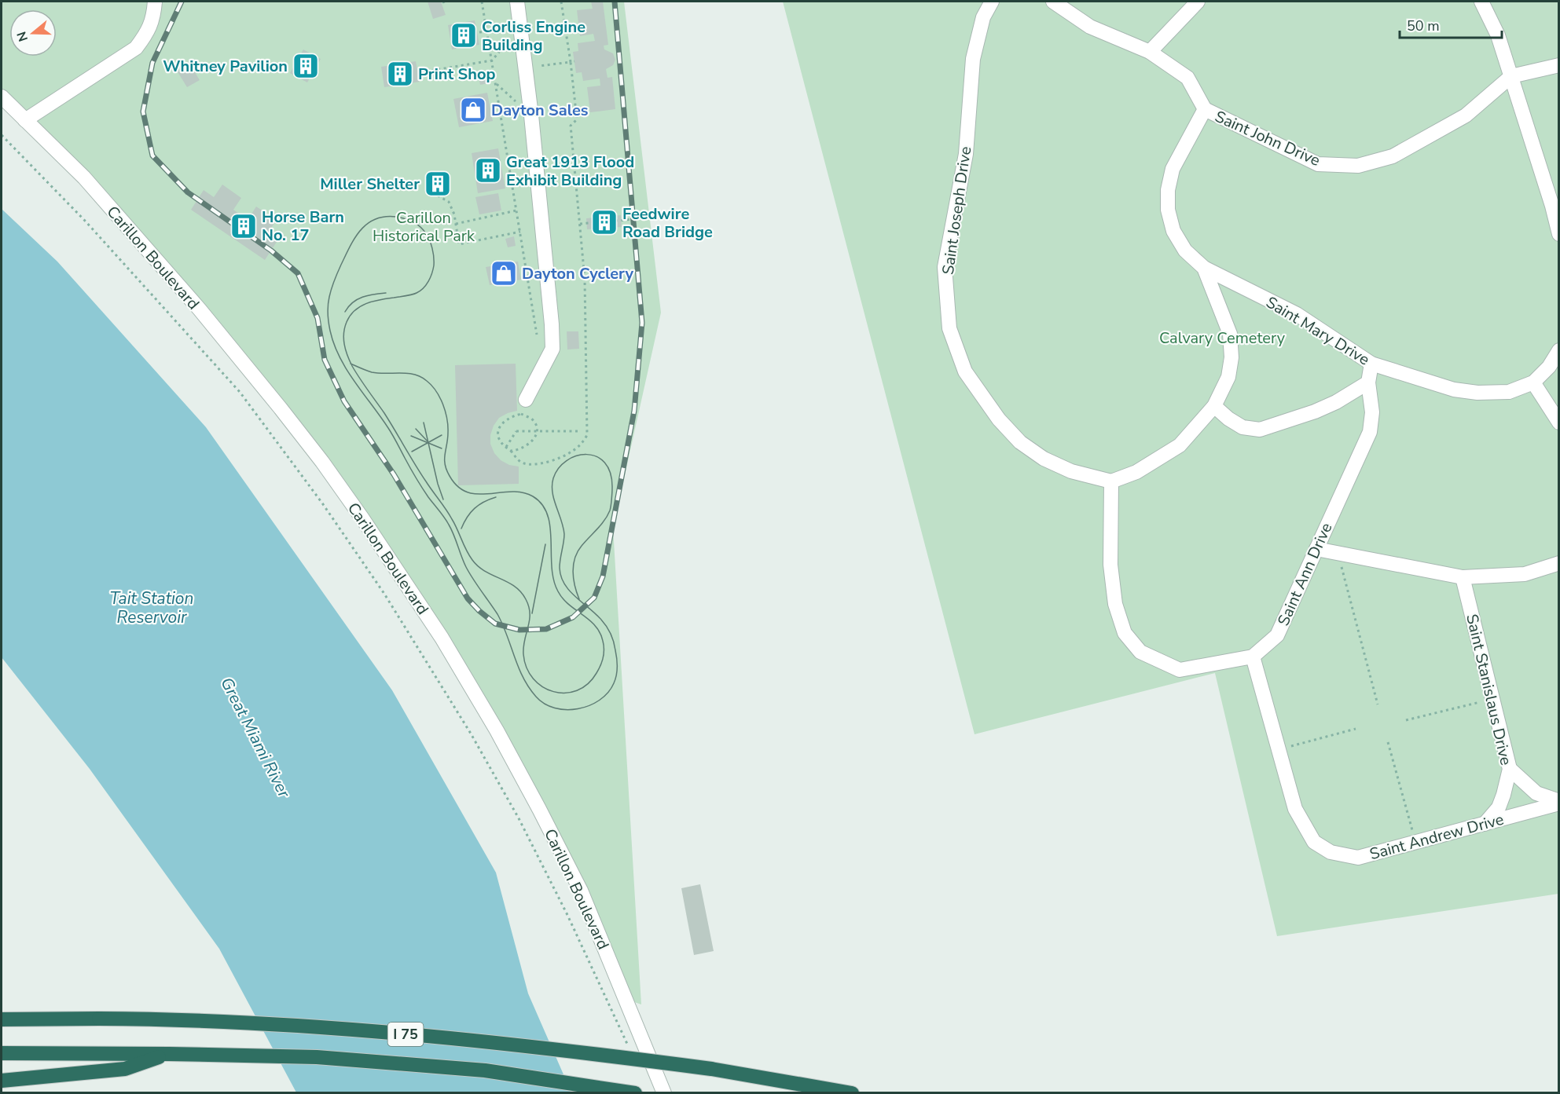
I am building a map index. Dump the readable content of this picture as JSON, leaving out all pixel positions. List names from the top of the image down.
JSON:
{
  "streets": {
    "highway": ["I 75"],
    "street": [
      "Saint John Drive",
      "Saint Joseph Drive",
      "Carillon Boulevard",
      "Saint Mary Drive",
      "Saint Ann Drive",
      "Saint Stanislaus Drive",
      "Saint Andrew Drive"
    ]
  },
  "crossings": [
    ["Saint Mary Drive", "Saint Ann Drive"],
    ["Saint Ann Drive", "Saint Andrew Drive"],
    ["Saint Stanislaus Drive", "Saint Andrew Drive"]
  ],
  "water": ["Tait Station Reservoir", "Great Miami River"],
  "parks": ["Carillon Historical Park", "Calvary Cemetery"],
  "places": {
    "building": [
      "Corliss Engine Building",
      "Whitney Pavilion",
      "Print Shop",
      "Great 1913 Flood Exhibit Building",
      "Miller Shelter",
      "Feedwire Road Bridge",
      "Horse Barn No. 17"
    ],
    "shop": ["Dayton Sales", "Dayton Cyclery"]
  },
  "scale_bar": "50 m",
  "north": "left"
}
